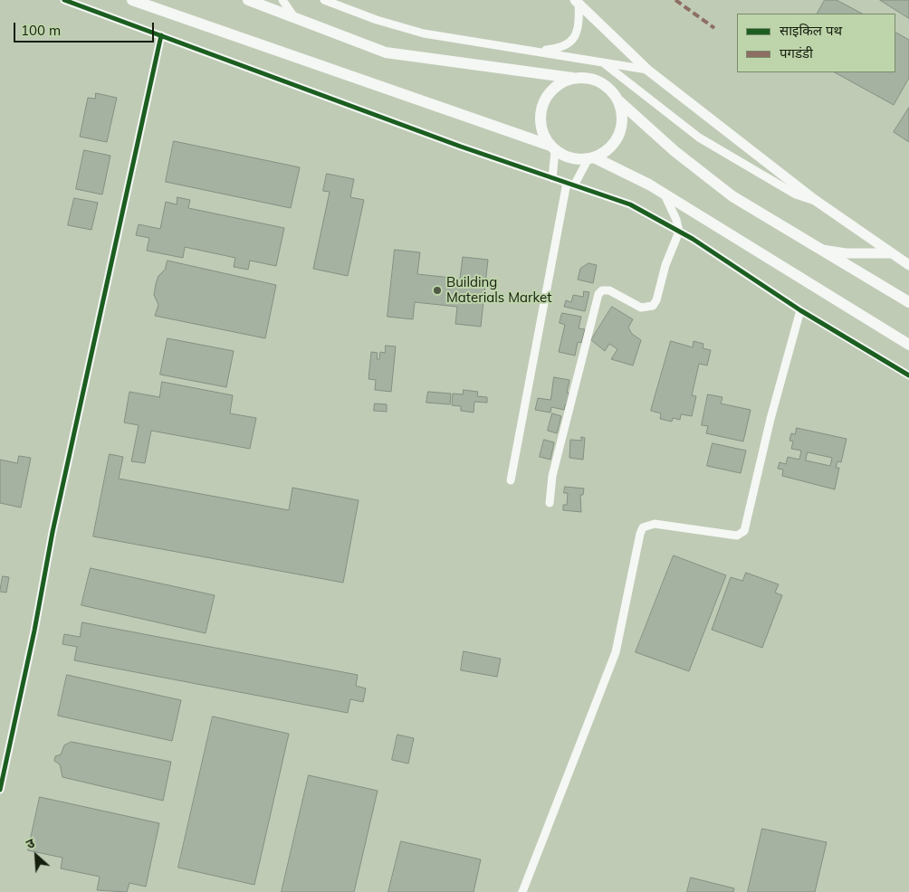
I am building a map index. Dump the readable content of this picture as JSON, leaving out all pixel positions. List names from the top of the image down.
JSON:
{
  "places": ["Building Materials Market"],
  "legend": ["साइकिल पथ", "पगडंडी"],
  "scale_bar": "100 m",
  "north": "top left"
}
